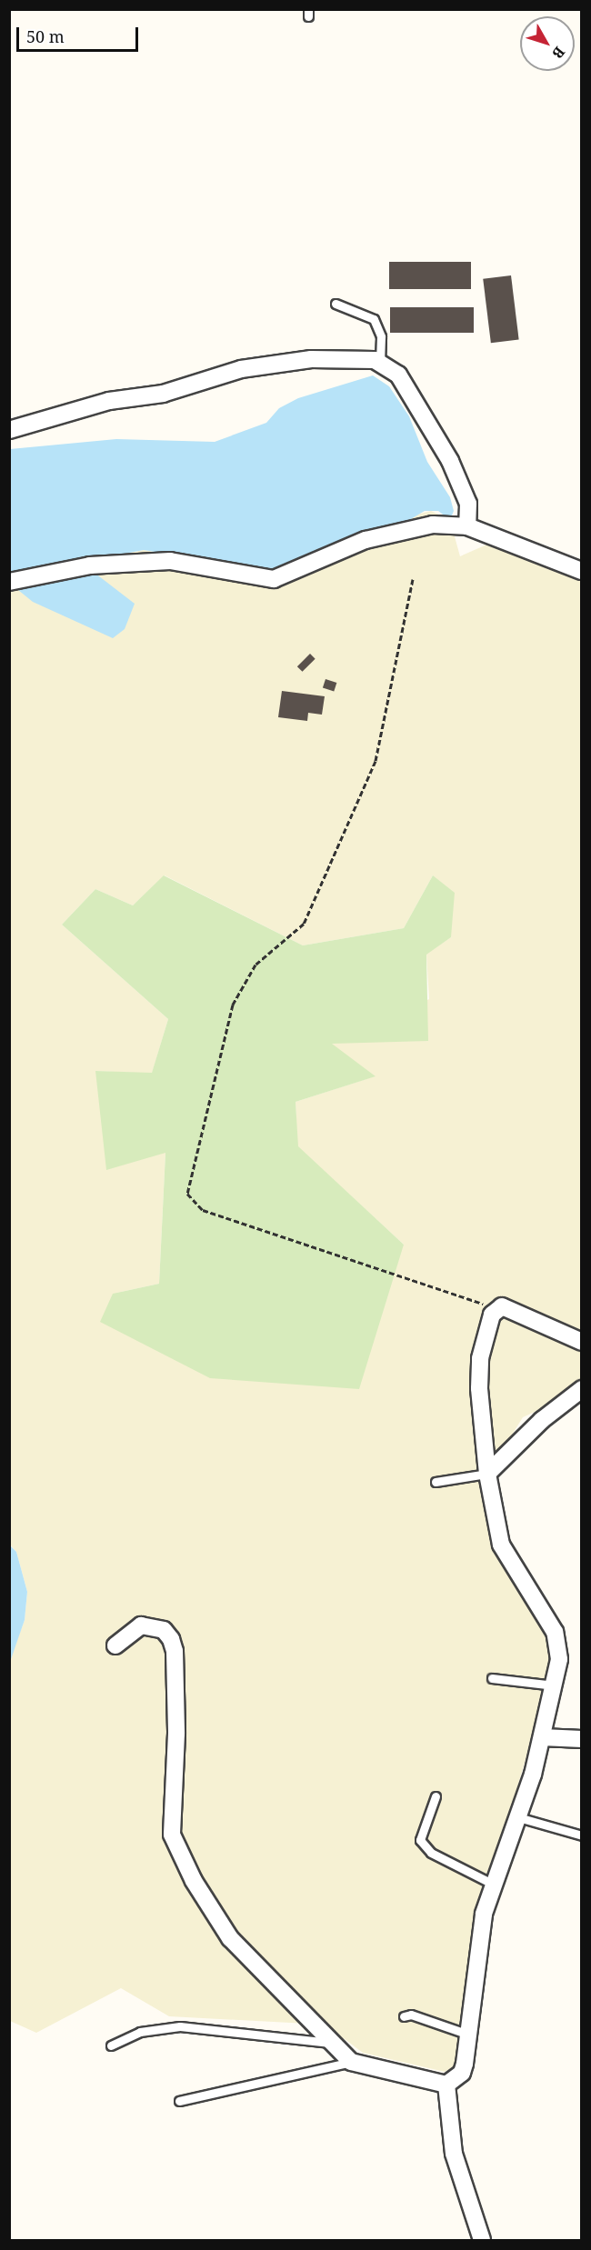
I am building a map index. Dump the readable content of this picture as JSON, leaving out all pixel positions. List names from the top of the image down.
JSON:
{
  "scale_bar": "50 m",
  "north": "bottom right"
}
